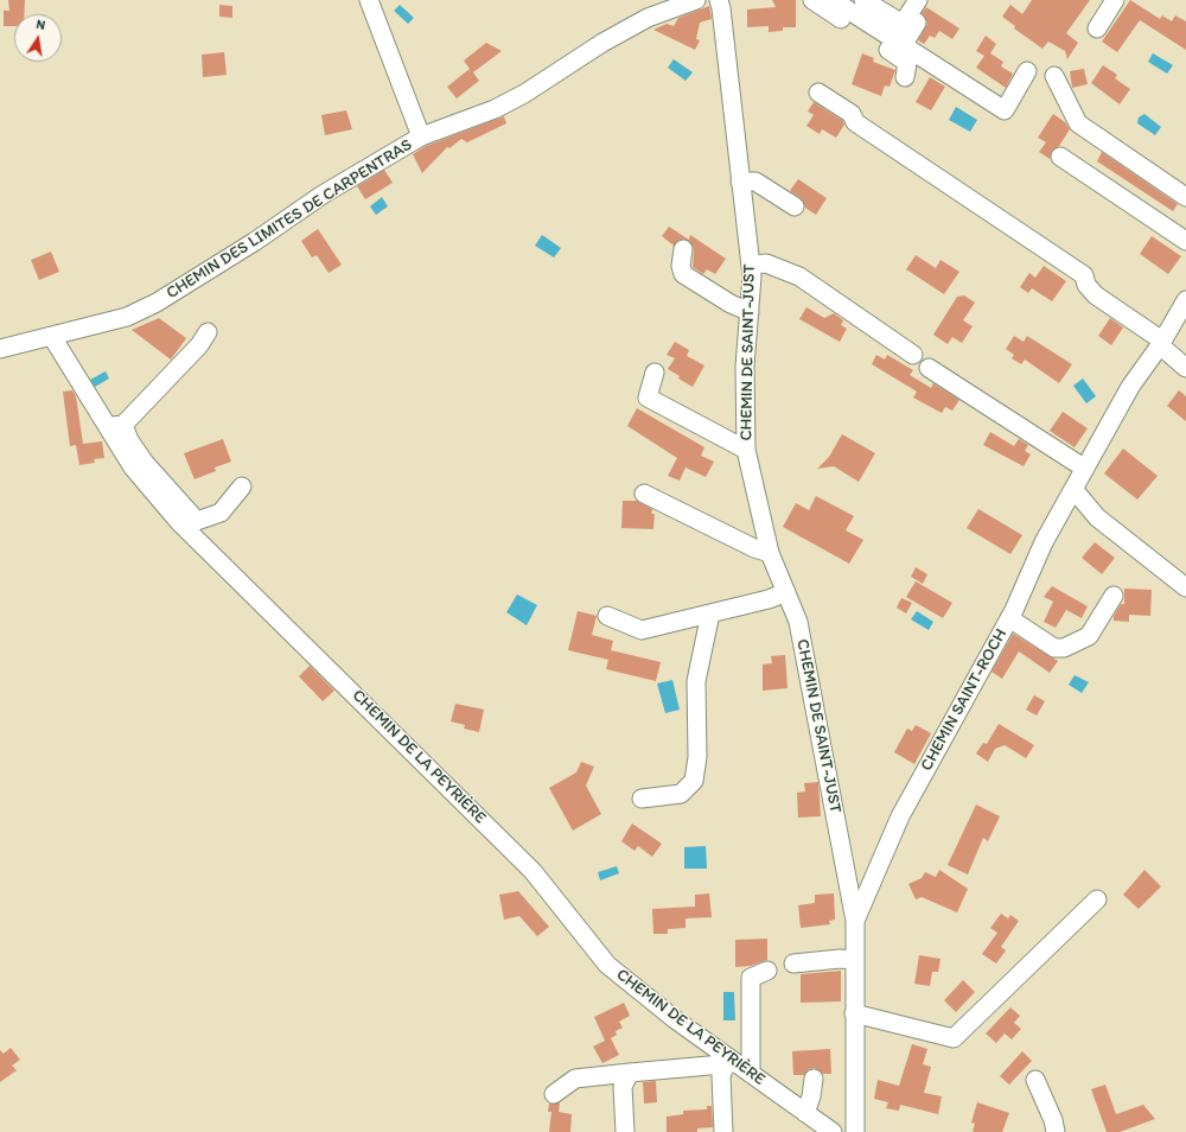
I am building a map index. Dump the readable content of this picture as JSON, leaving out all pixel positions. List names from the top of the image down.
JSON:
{
  "streets": {
    "street": [
      "CHEMIN DES LIMITES DE CARPENTRAS",
      "CHEMIN DE SAINT-JUST",
      "CHEMIN SAINT-ROCH",
      "CHEMIN DE LA PEYRIÈRE"
    ]
  },
  "crossings": [
    ["CHEMIN DES LIMITES DE CARPENTRAS", "CHEMIN DE LA PEYRIÈRE"],
    ["CHEMIN DE SAINT-JUST", "CHEMIN SAINT-ROCH"]
  ],
  "north": "top"
}
